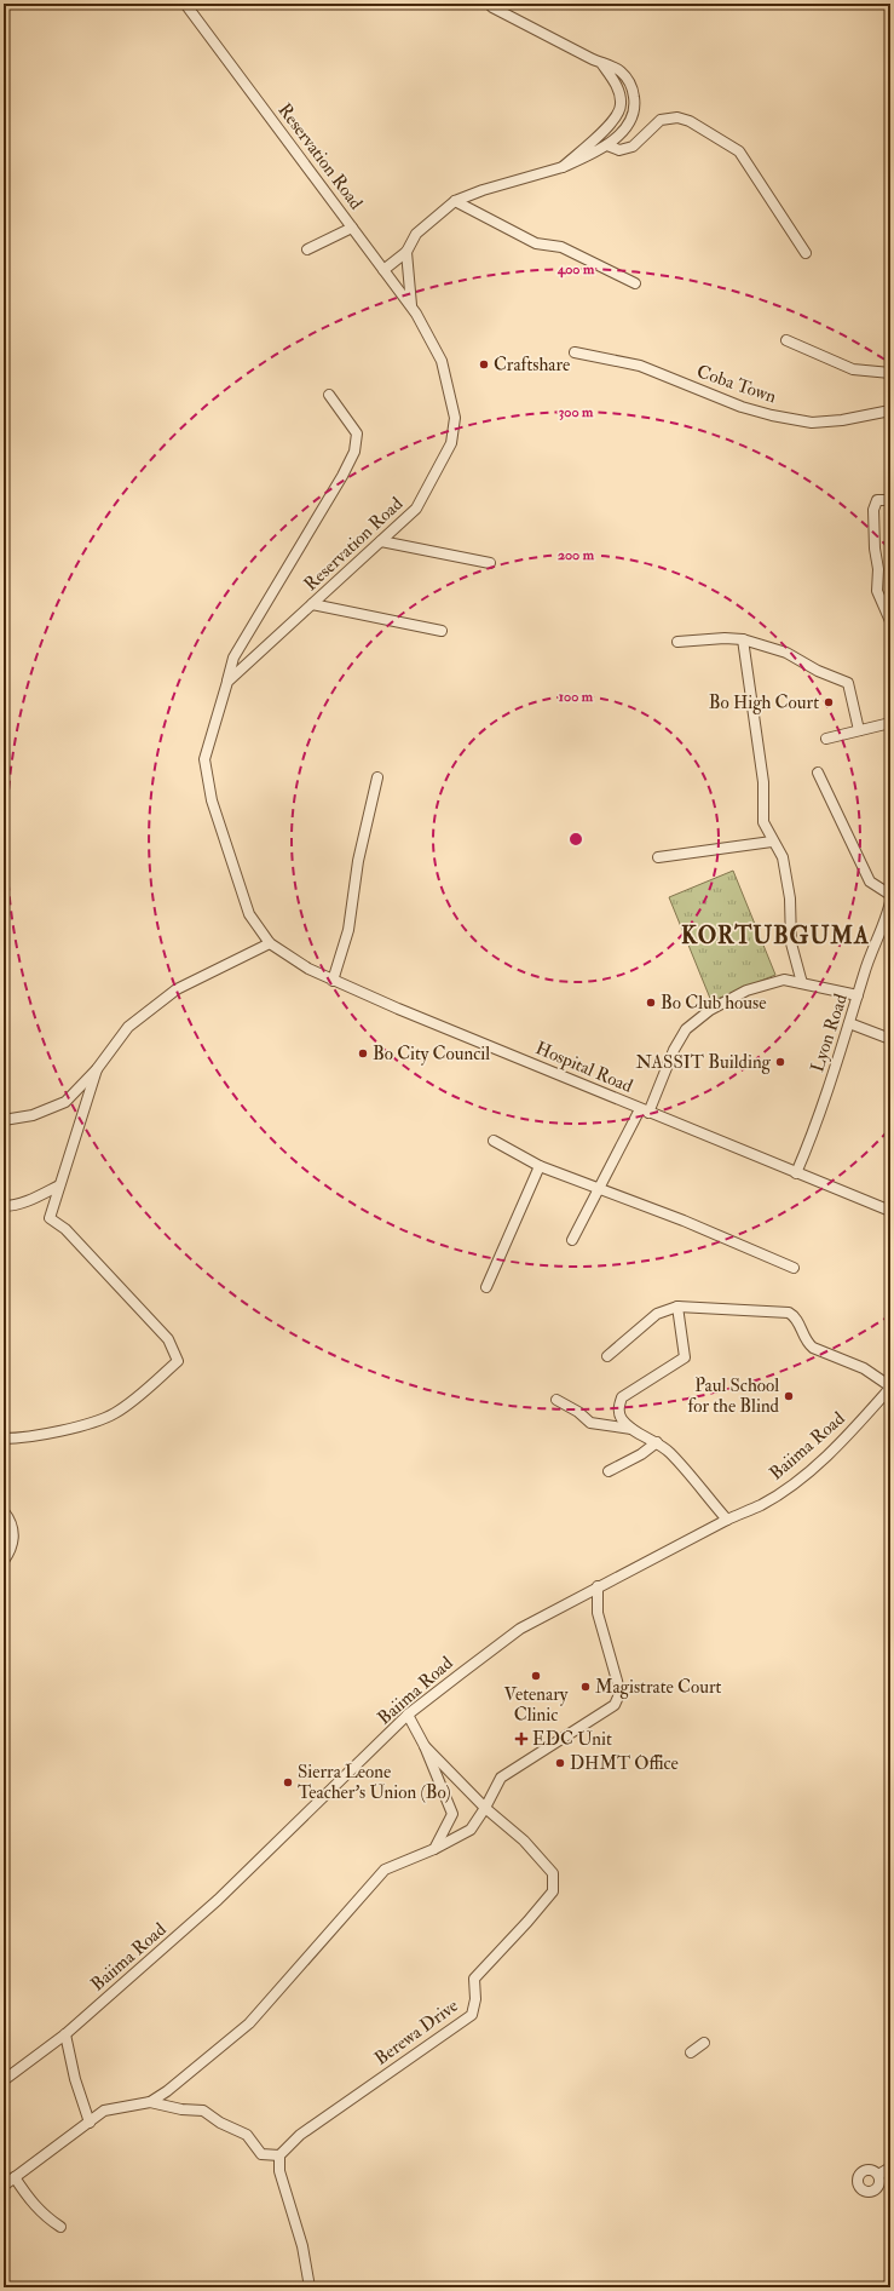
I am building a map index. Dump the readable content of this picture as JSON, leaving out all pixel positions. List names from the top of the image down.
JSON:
{
  "streets": {
    "street": [
      "Reservation Road",
      "Coba Town",
      "Lyon Road",
      "Hospital Road",
      "Baiima Road",
      "Berewa Drive"
    ]
  },
  "crossings": [
    ["Lyon Road", "Hospital Road"]
  ],
  "districts": ["KORTUBGUMA"],
  "places": {
    "other": [
      "Craftshare",
      "Bo High Court",
      "Bo Club house",
      "Bo City Council",
      "NASSIT Building",
      "Paul School for the Blind",
      "Vetenary Clinic",
      "Magistrate Court",
      "DHMT Office",
      "Sierra Leone Teacher's Union (Bo)"
    ],
    "health": ["EDC Unit"]
  },
  "rings": [
    "400 m",
    "300 m",
    "200 m",
    "100 m"
  ]
}
